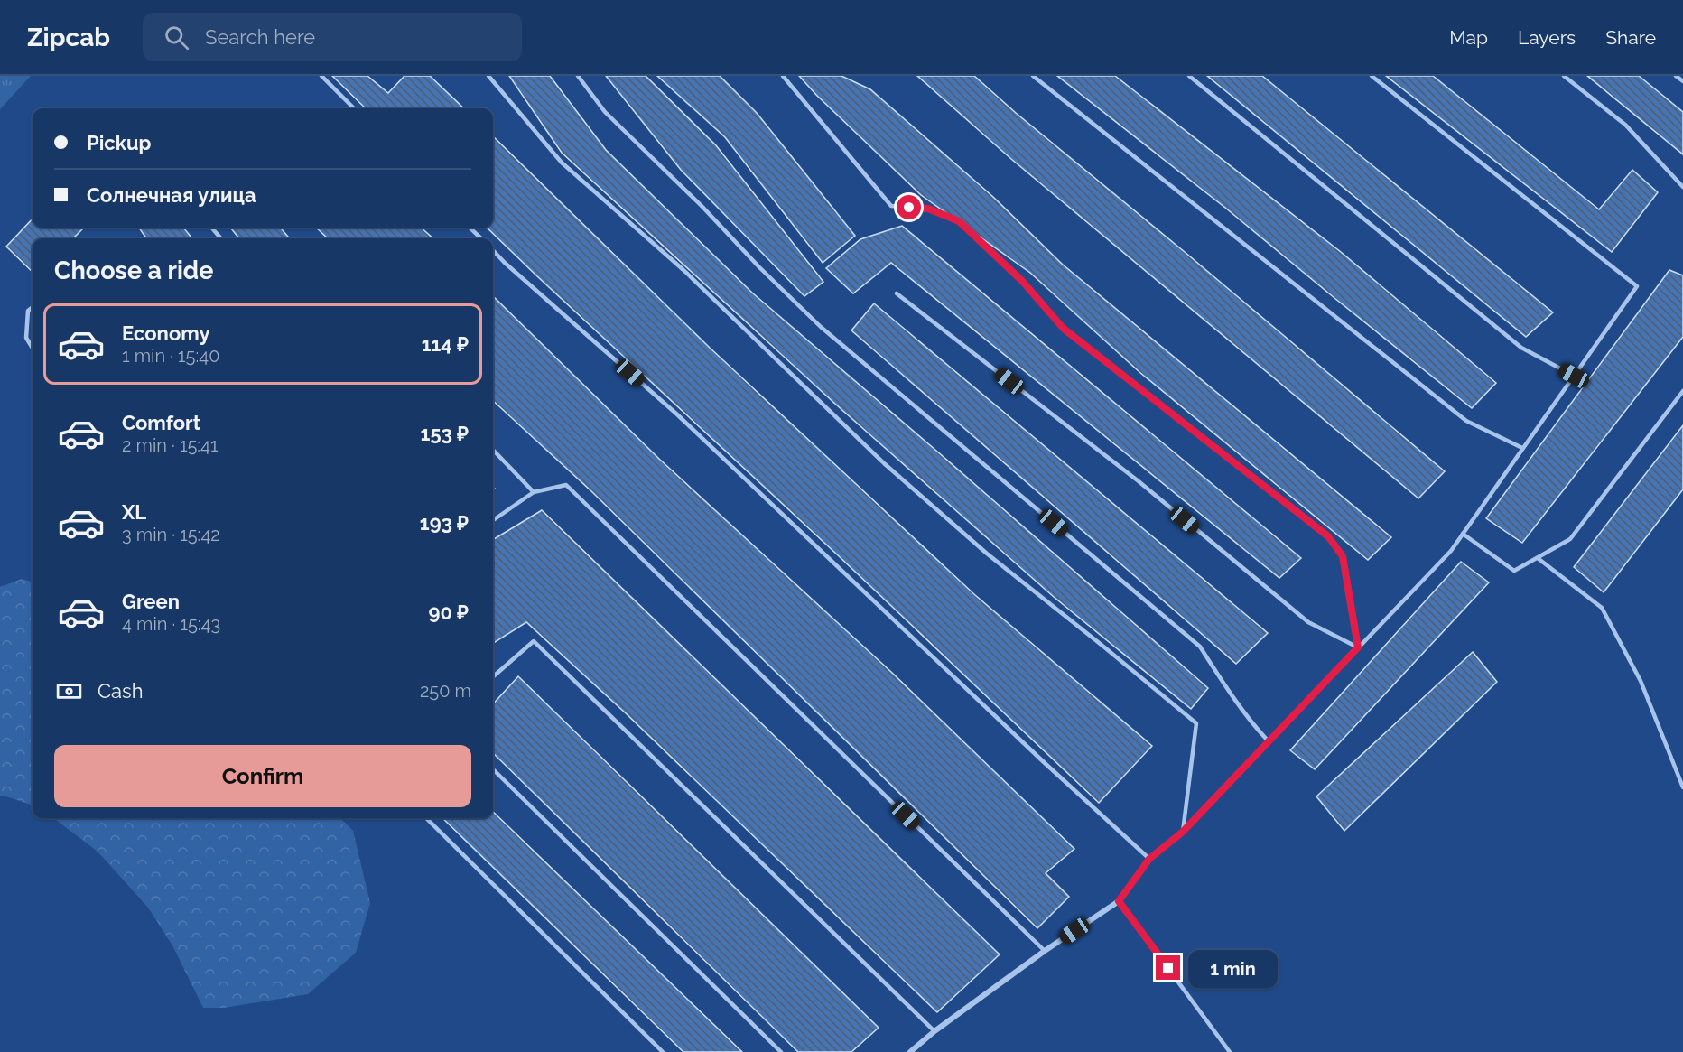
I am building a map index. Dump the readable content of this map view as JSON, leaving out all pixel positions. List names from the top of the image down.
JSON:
{
  "page": {
    "header": "Zipcab",
    "search": "Search here",
    "nav": ["Map", "Layers", "Share"],
    "banner": ["Pickup", "Солнечная улица"],
    "heading": "Choose a ride",
    "list": [
      {
        "name": "Economy",
        "note": "1 min · 15:40",
        "value": "114 ₽"
      },
      {
        "name": "Comfort",
        "note": "2 min · 15:41",
        "value": "153 ₽"
      },
      {
        "name": "XL",
        "note": "3 min · 15:42",
        "value": "193 ₽"
      },
      {
        "name": "Green",
        "note": "4 min · 15:43",
        "value": "90 ₽"
      }
    ],
    "pay": ["Cash", "250 m"],
    "buttons": "Confirm",
    "bubble": "1 min"
  }
}
